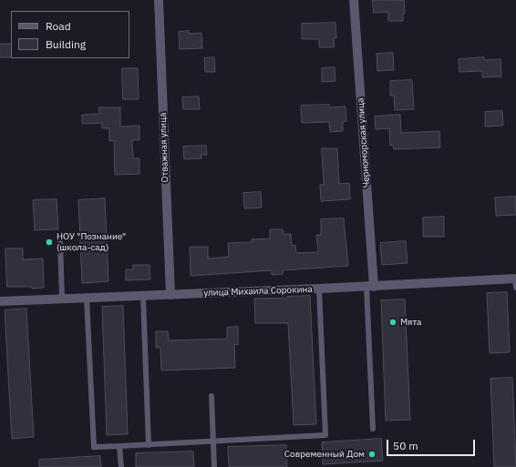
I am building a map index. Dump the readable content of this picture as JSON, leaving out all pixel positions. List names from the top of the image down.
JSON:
{
  "streets": {
    "street": ["Черноморская улица", "Отважная улица", "улица Михаила Сорокина"]
  },
  "crossings": [
    ["Черноморская улица", "улица Михаила Сорокина"],
    ["Отважная улица", "улица Михаила Сорокина"]
  ],
  "places": ["НОУ \"Познание\" (школа-сад)", "Мята", "Современный Дом"],
  "legend": ["Road", "Building"],
  "scale_bar": "50 m"
}
